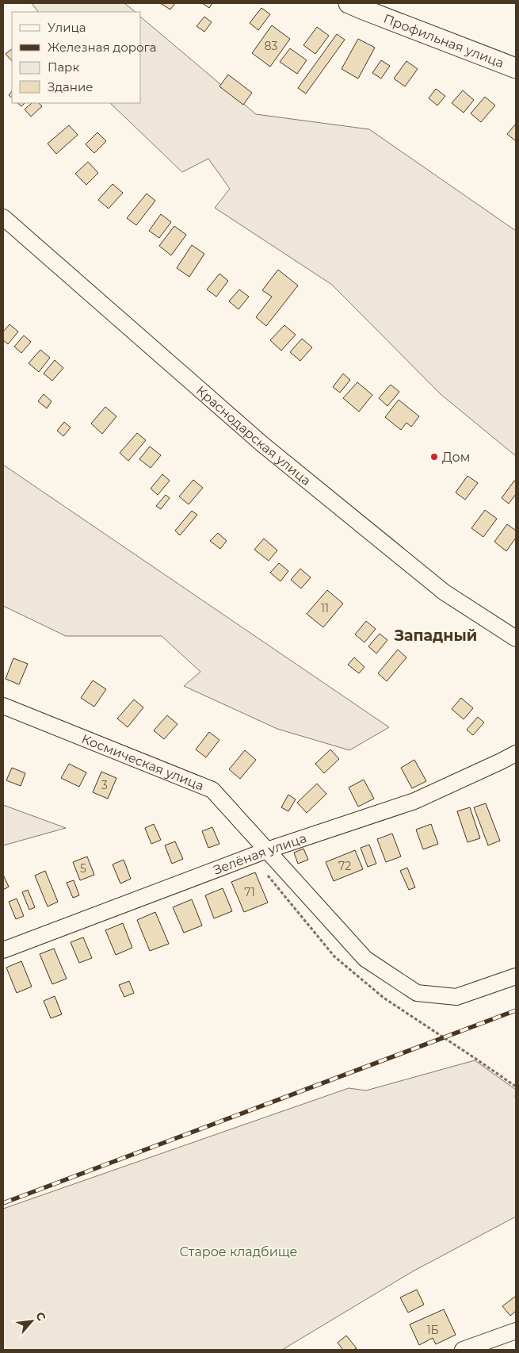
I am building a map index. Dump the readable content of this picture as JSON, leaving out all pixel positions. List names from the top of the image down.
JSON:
{
  "streets": {
    "main road": ["Профильная улица"],
    "street": ["Краснодарская улица", "Космическая улица", "Зелёная улица"]
  },
  "crossings": [
    ["Космическая улица", "Зелёная улица"]
  ],
  "districts": ["Западный"],
  "parks": ["Старое кладбище"],
  "places": ["Дом"],
  "house_numbers": [
    "83",
    "11",
    "3",
    "72",
    "5",
    "71",
    "1Б"
  ],
  "legend": [
    "Улица",
    "Железная дорога",
    "Парк",
    "Здание"
  ],
  "north": "top right"
}
